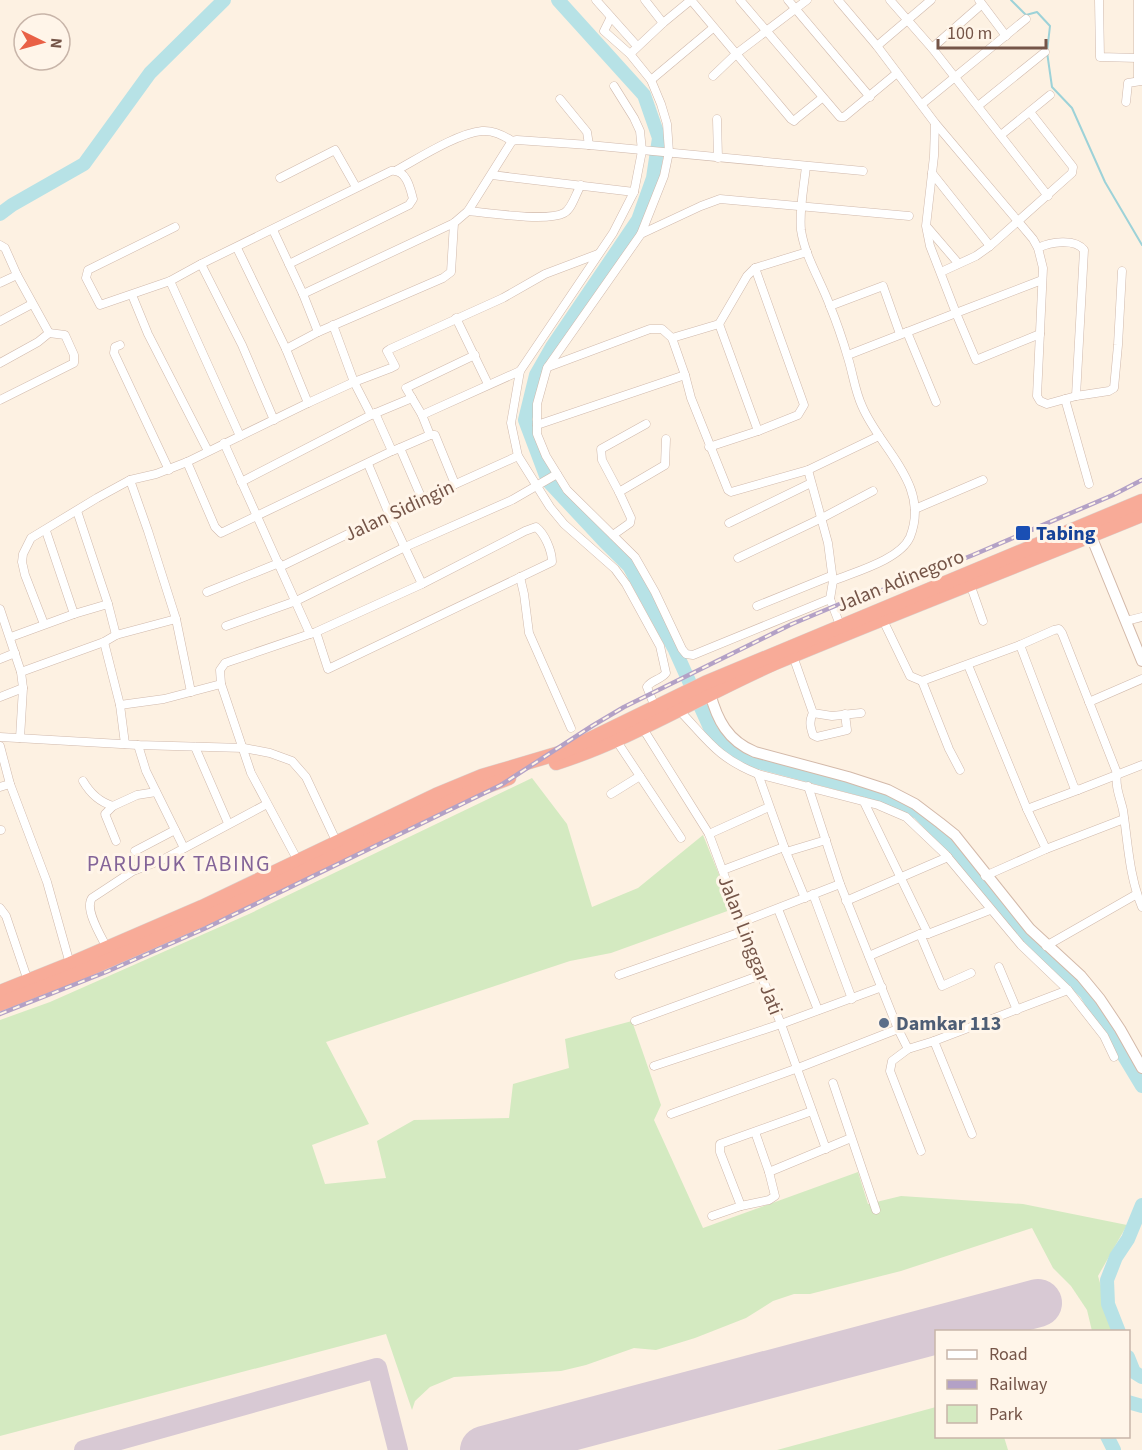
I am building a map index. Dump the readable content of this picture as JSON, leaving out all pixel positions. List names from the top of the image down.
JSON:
{
  "streets": {
    "highway": ["Jalan Adinegoro"],
    "street": ["Jalan Sidingin", "Jalan Linggar Jati"]
  },
  "districts": ["PARUPUK TABING"],
  "places": {
    "transit": ["Tabing"],
    "other": ["Damkar 113"]
  },
  "legend": ["Road", "Railway", "Park"],
  "scale_bar": "100 m",
  "north": "right"
}
